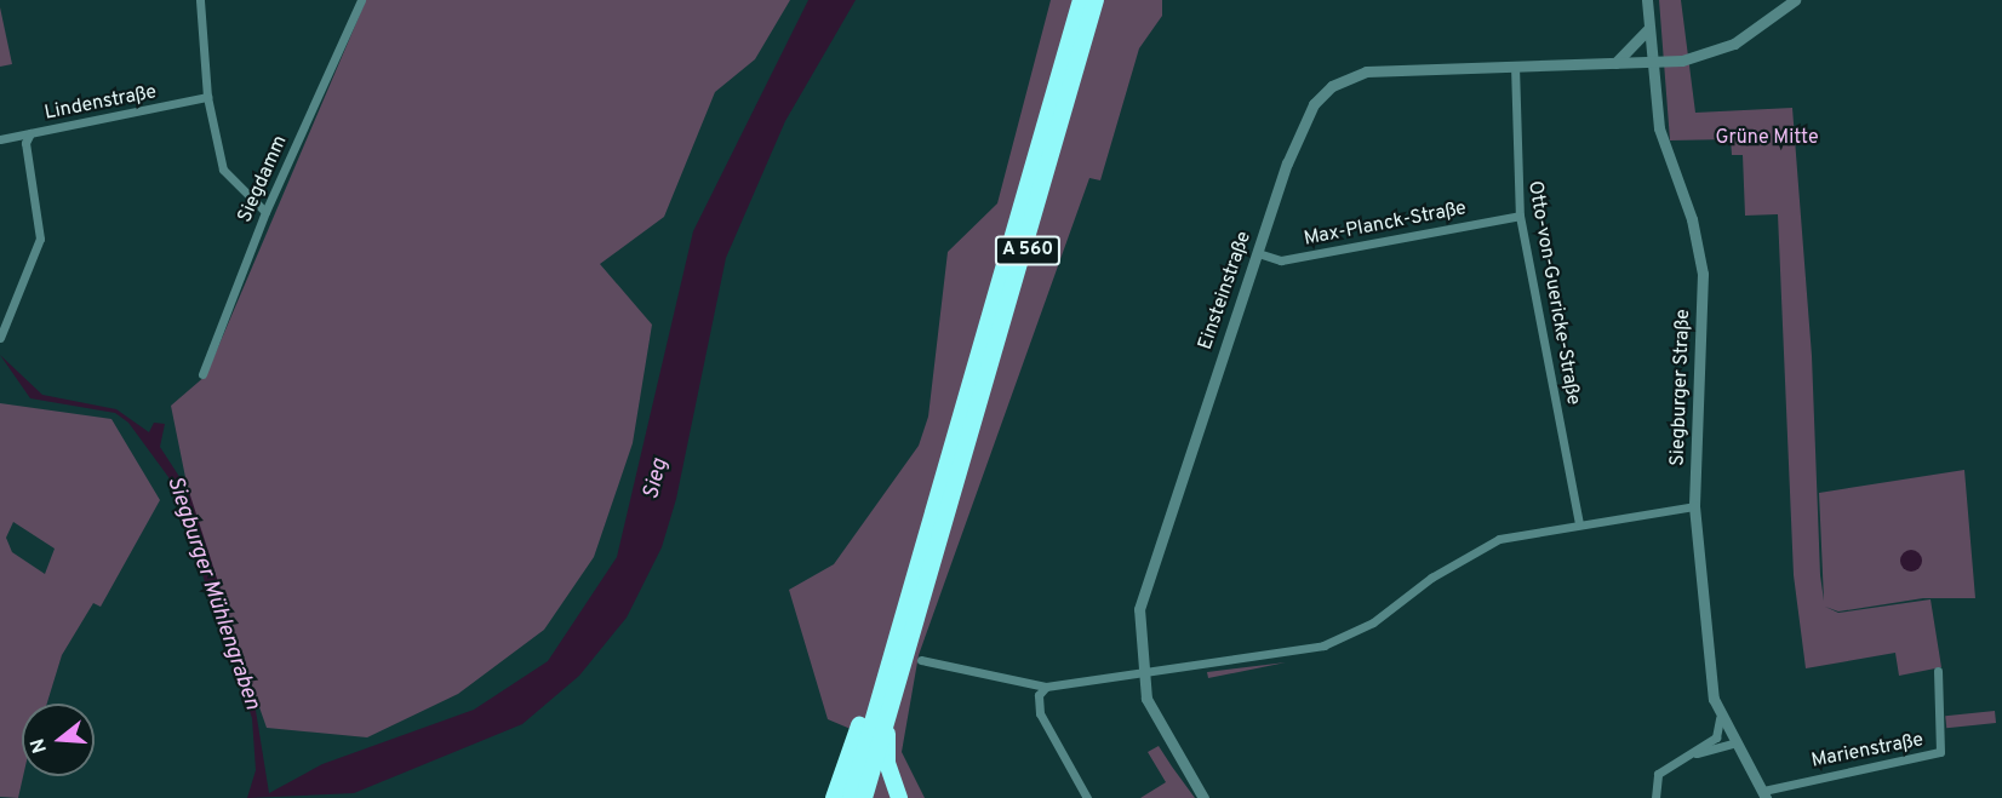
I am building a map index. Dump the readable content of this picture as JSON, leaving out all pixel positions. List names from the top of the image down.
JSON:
{
  "streets": {
    "highway": ["A 560"],
    "street": [
      "Lindenstraße",
      "Siegdamm",
      "Max-Planck-Straße",
      "Einsteinstraße",
      "Otto-von-Guericke-Straße",
      "Siegburger Straße",
      "Marienstraße"
    ]
  },
  "crossings": [
    ["Max-Planck-Straße", "Einsteinstraße"],
    ["Max-Planck-Straße", "Otto-von-Guericke-Straße"],
    ["Einsteinstraße", "Otto-von-Guericke-Straße"],
    ["Einsteinstraße", "Siegburger Straße"],
    ["Siegburger Straße", "Marienstraße"]
  ],
  "water": ["Sieg", "Siegburger Mühlengraben"],
  "parks": ["Grüne Mitte"],
  "north": "left"
}
